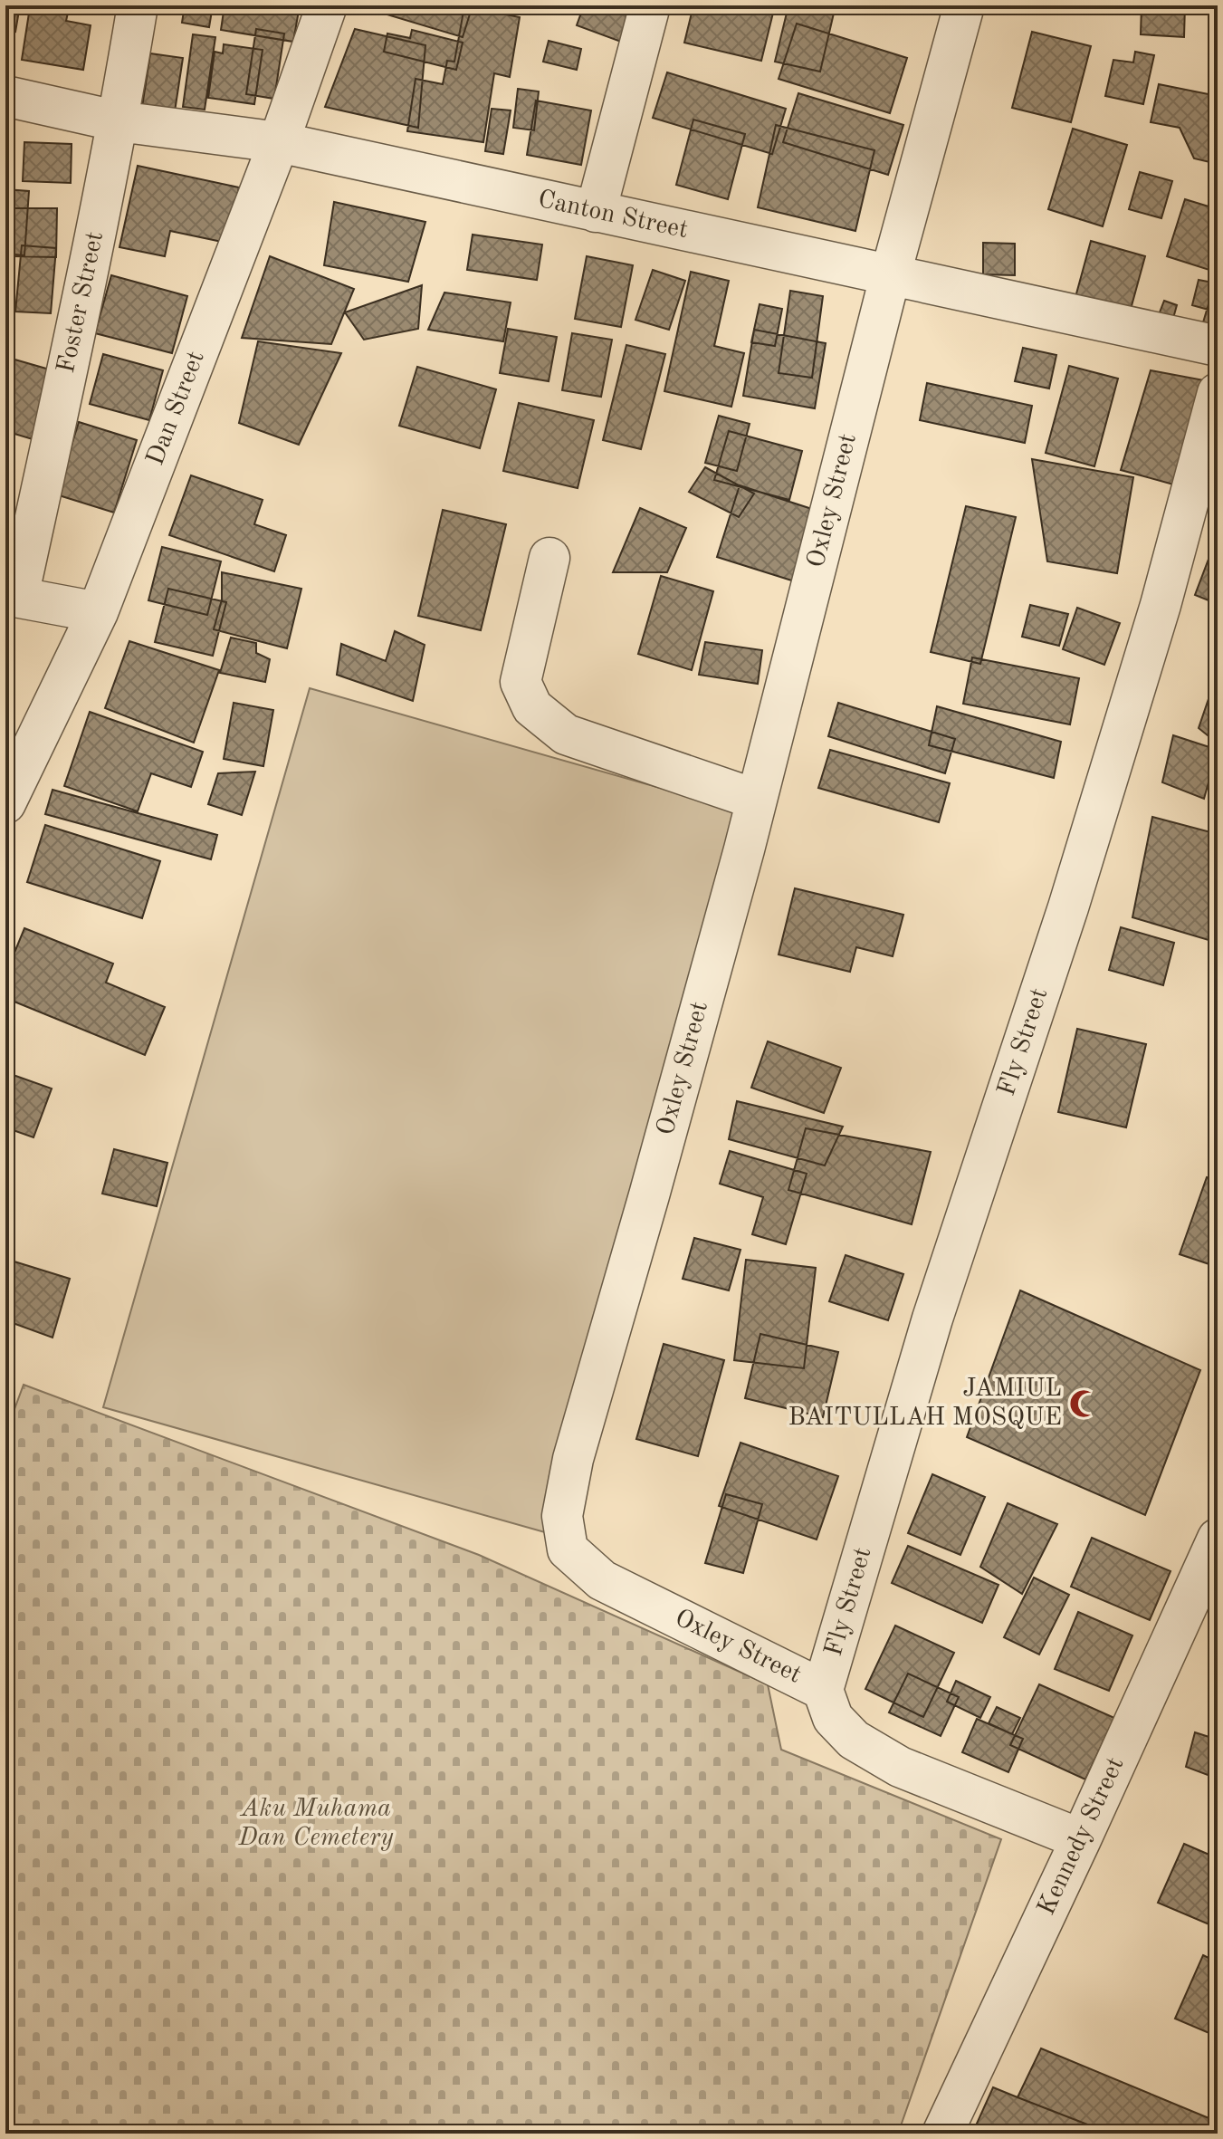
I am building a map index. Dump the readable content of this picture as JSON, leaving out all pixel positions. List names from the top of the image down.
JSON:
{
  "streets": {
    "street": [
      "Canton Street",
      "Foster Street",
      "Dan Street",
      "Oxley Street",
      "Fly Street",
      "Kennedy Street"
    ]
  },
  "crossings": [
    ["Canton Street", "Foster Street"],
    ["Canton Street", "Dan Street"],
    ["Canton Street", "Oxley Street"],
    ["Oxley Street", "Fly Street"],
    ["Oxley Street", "Kennedy Street"]
  ],
  "parks": ["Aku Muhama Dan Cemetery"],
  "places": {
    "mosque": ["JAMIUL BAITULLAH MOSQUE"]
  }
}
